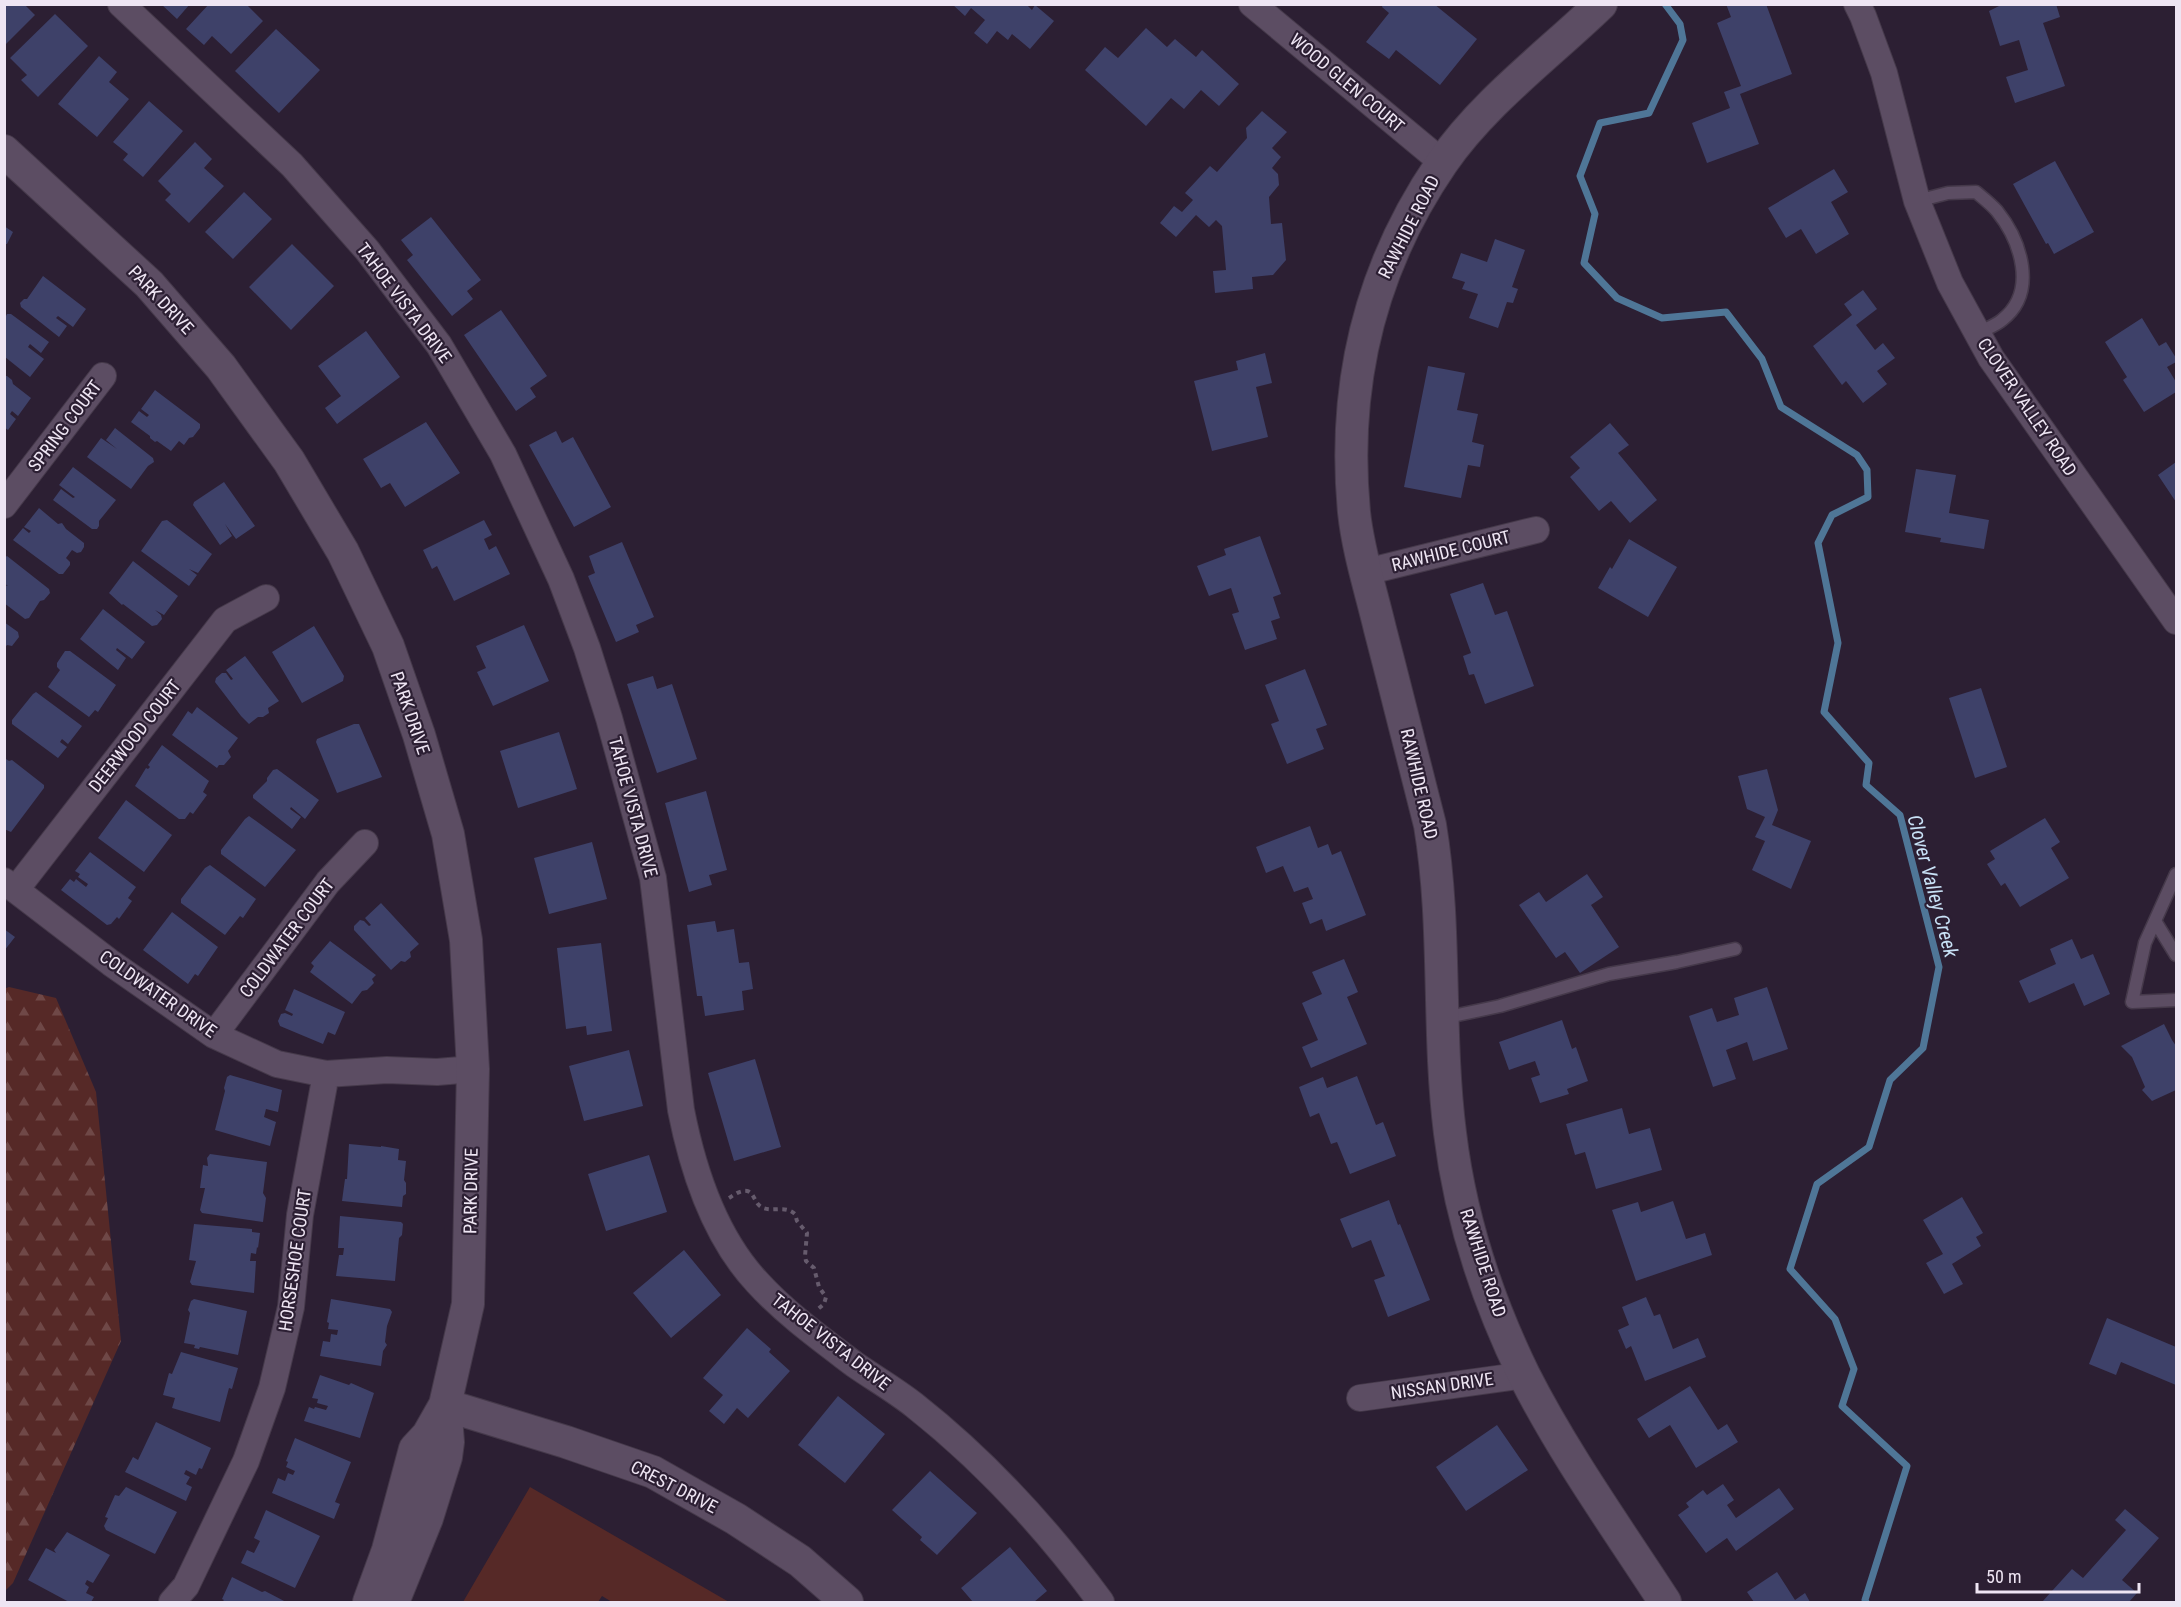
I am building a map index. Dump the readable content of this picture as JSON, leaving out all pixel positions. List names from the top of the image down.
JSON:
{
  "streets": {
    "street": [
      "WOOD GLEN COURT",
      "RAWHIDE ROAD",
      "PARK DRIVE",
      "TAHOE VISTA DRIVE",
      "CLOVER VALLEY ROAD",
      "SPRING COURT",
      "RAWHIDE COURT",
      "DEERWOOD COURT",
      "COLDWATER COURT",
      "COLDWATER DRIVE",
      "HORSESHOE COURT",
      "NISSAN DRIVE",
      "CREST DRIVE"
    ]
  },
  "crossings": [
    ["WOOD GLEN COURT", "RAWHIDE ROAD"],
    ["RAWHIDE ROAD", "RAWHIDE COURT"],
    ["RAWHIDE ROAD", "NISSAN DRIVE"],
    ["PARK DRIVE", "COLDWATER DRIVE"],
    ["PARK DRIVE", "CREST DRIVE"],
    ["DEERWOOD COURT", "COLDWATER DRIVE"],
    ["COLDWATER COURT", "COLDWATER DRIVE"],
    ["COLDWATER DRIVE", "HORSESHOE COURT"]
  ],
  "water": ["Clover Valley Creek"],
  "scale_bar": "50 m"
}
